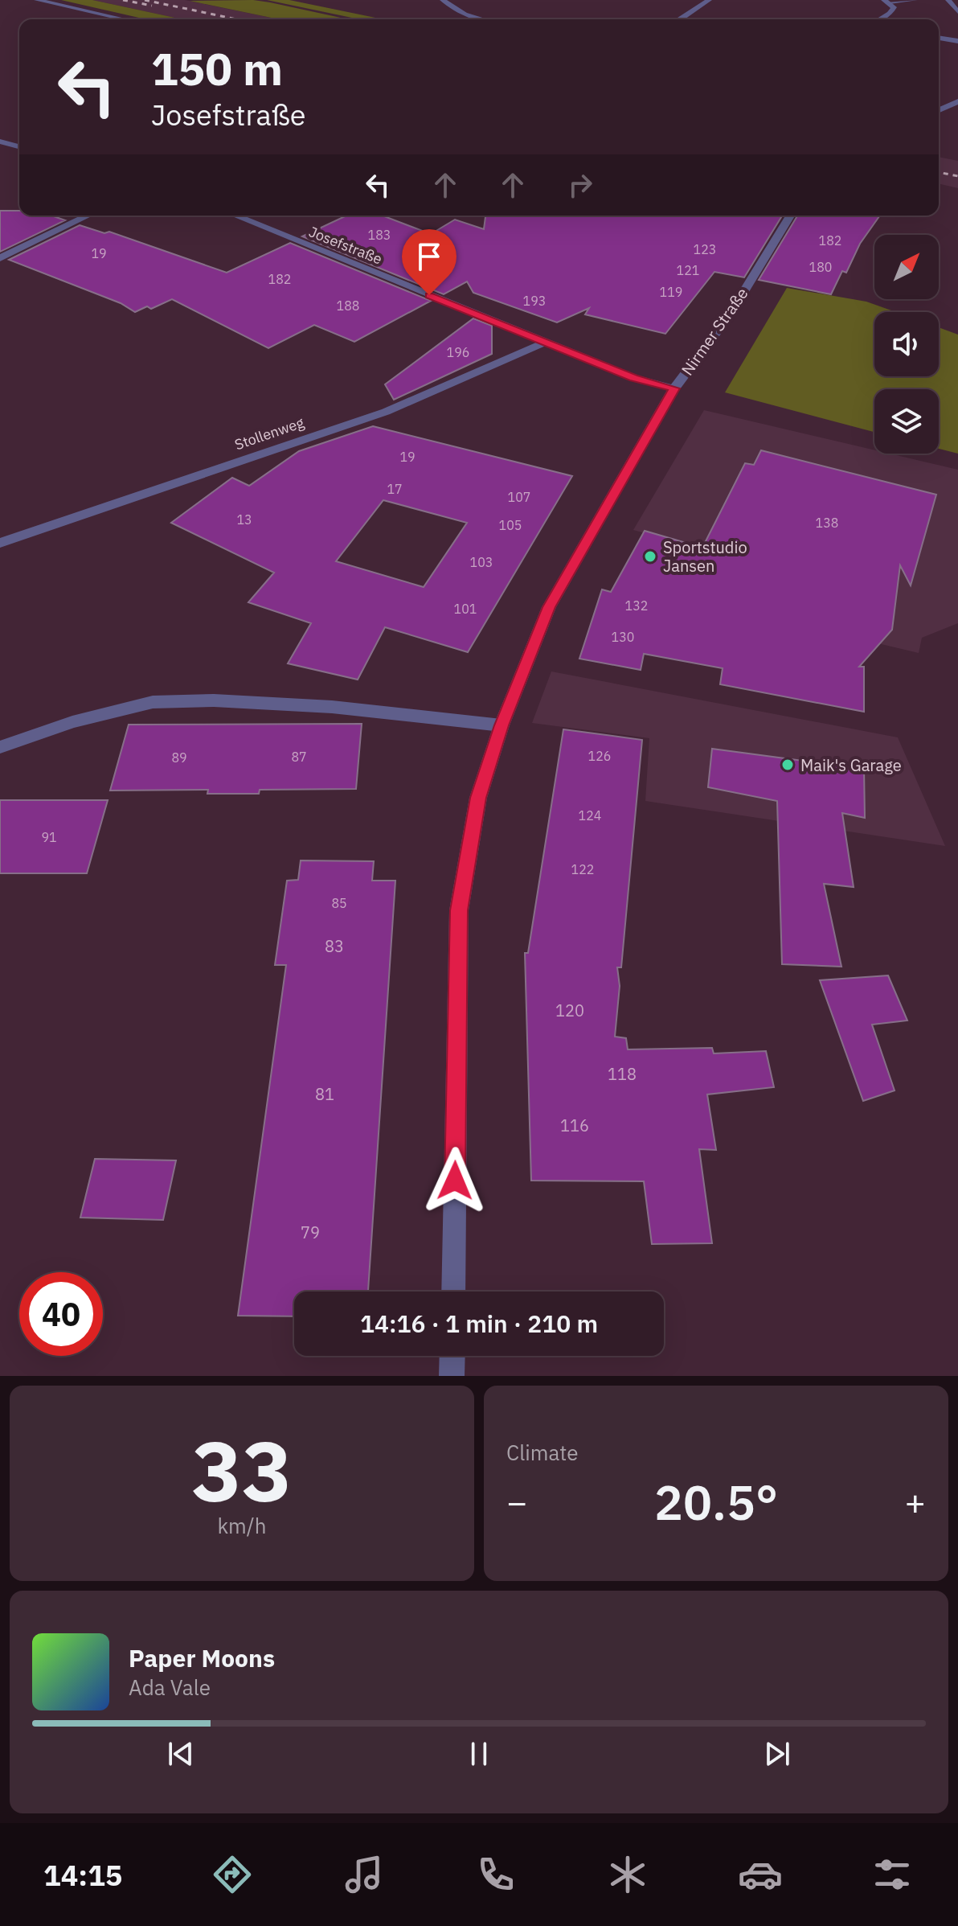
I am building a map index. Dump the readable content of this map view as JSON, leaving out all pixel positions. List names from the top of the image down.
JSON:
{
  "streets": {
    "street": ["Josefstraße", "Nirmer Straße", "Stollenweg"]
  },
  "crossings": [
    ["Josefstraße", "Nirmer Straße"],
    ["Josefstraße", "Stollenweg"]
  ],
  "places": ["Sportstudio Jansen", "Maik's Garage"],
  "house_numbers": [
    "183",
    "182",
    "123",
    "19",
    "180",
    "121",
    "182",
    "119",
    "193",
    "188",
    "196",
    "19",
    "17",
    "107",
    "13",
    "138",
    "105",
    "103",
    "132",
    "101",
    "130",
    "126",
    "87",
    "89",
    "124",
    "91",
    "122",
    "85",
    "83",
    "120",
    "118",
    "81",
    "116",
    "79"
  ],
  "north": "top right",
  "page": {
    "turn": ["150 m", "Josefstraße"],
    "limit": "40",
    "trip": "14:16 · 1 min · 210 m",
    "tile": [
      ["33", "km/h"],
      "Climate"
    ],
    "heat": ["−", "20.5°", "+"],
    "song": ["Paper Moons", "Ada Vale"],
    "tabs": "14:15"
  }
}
